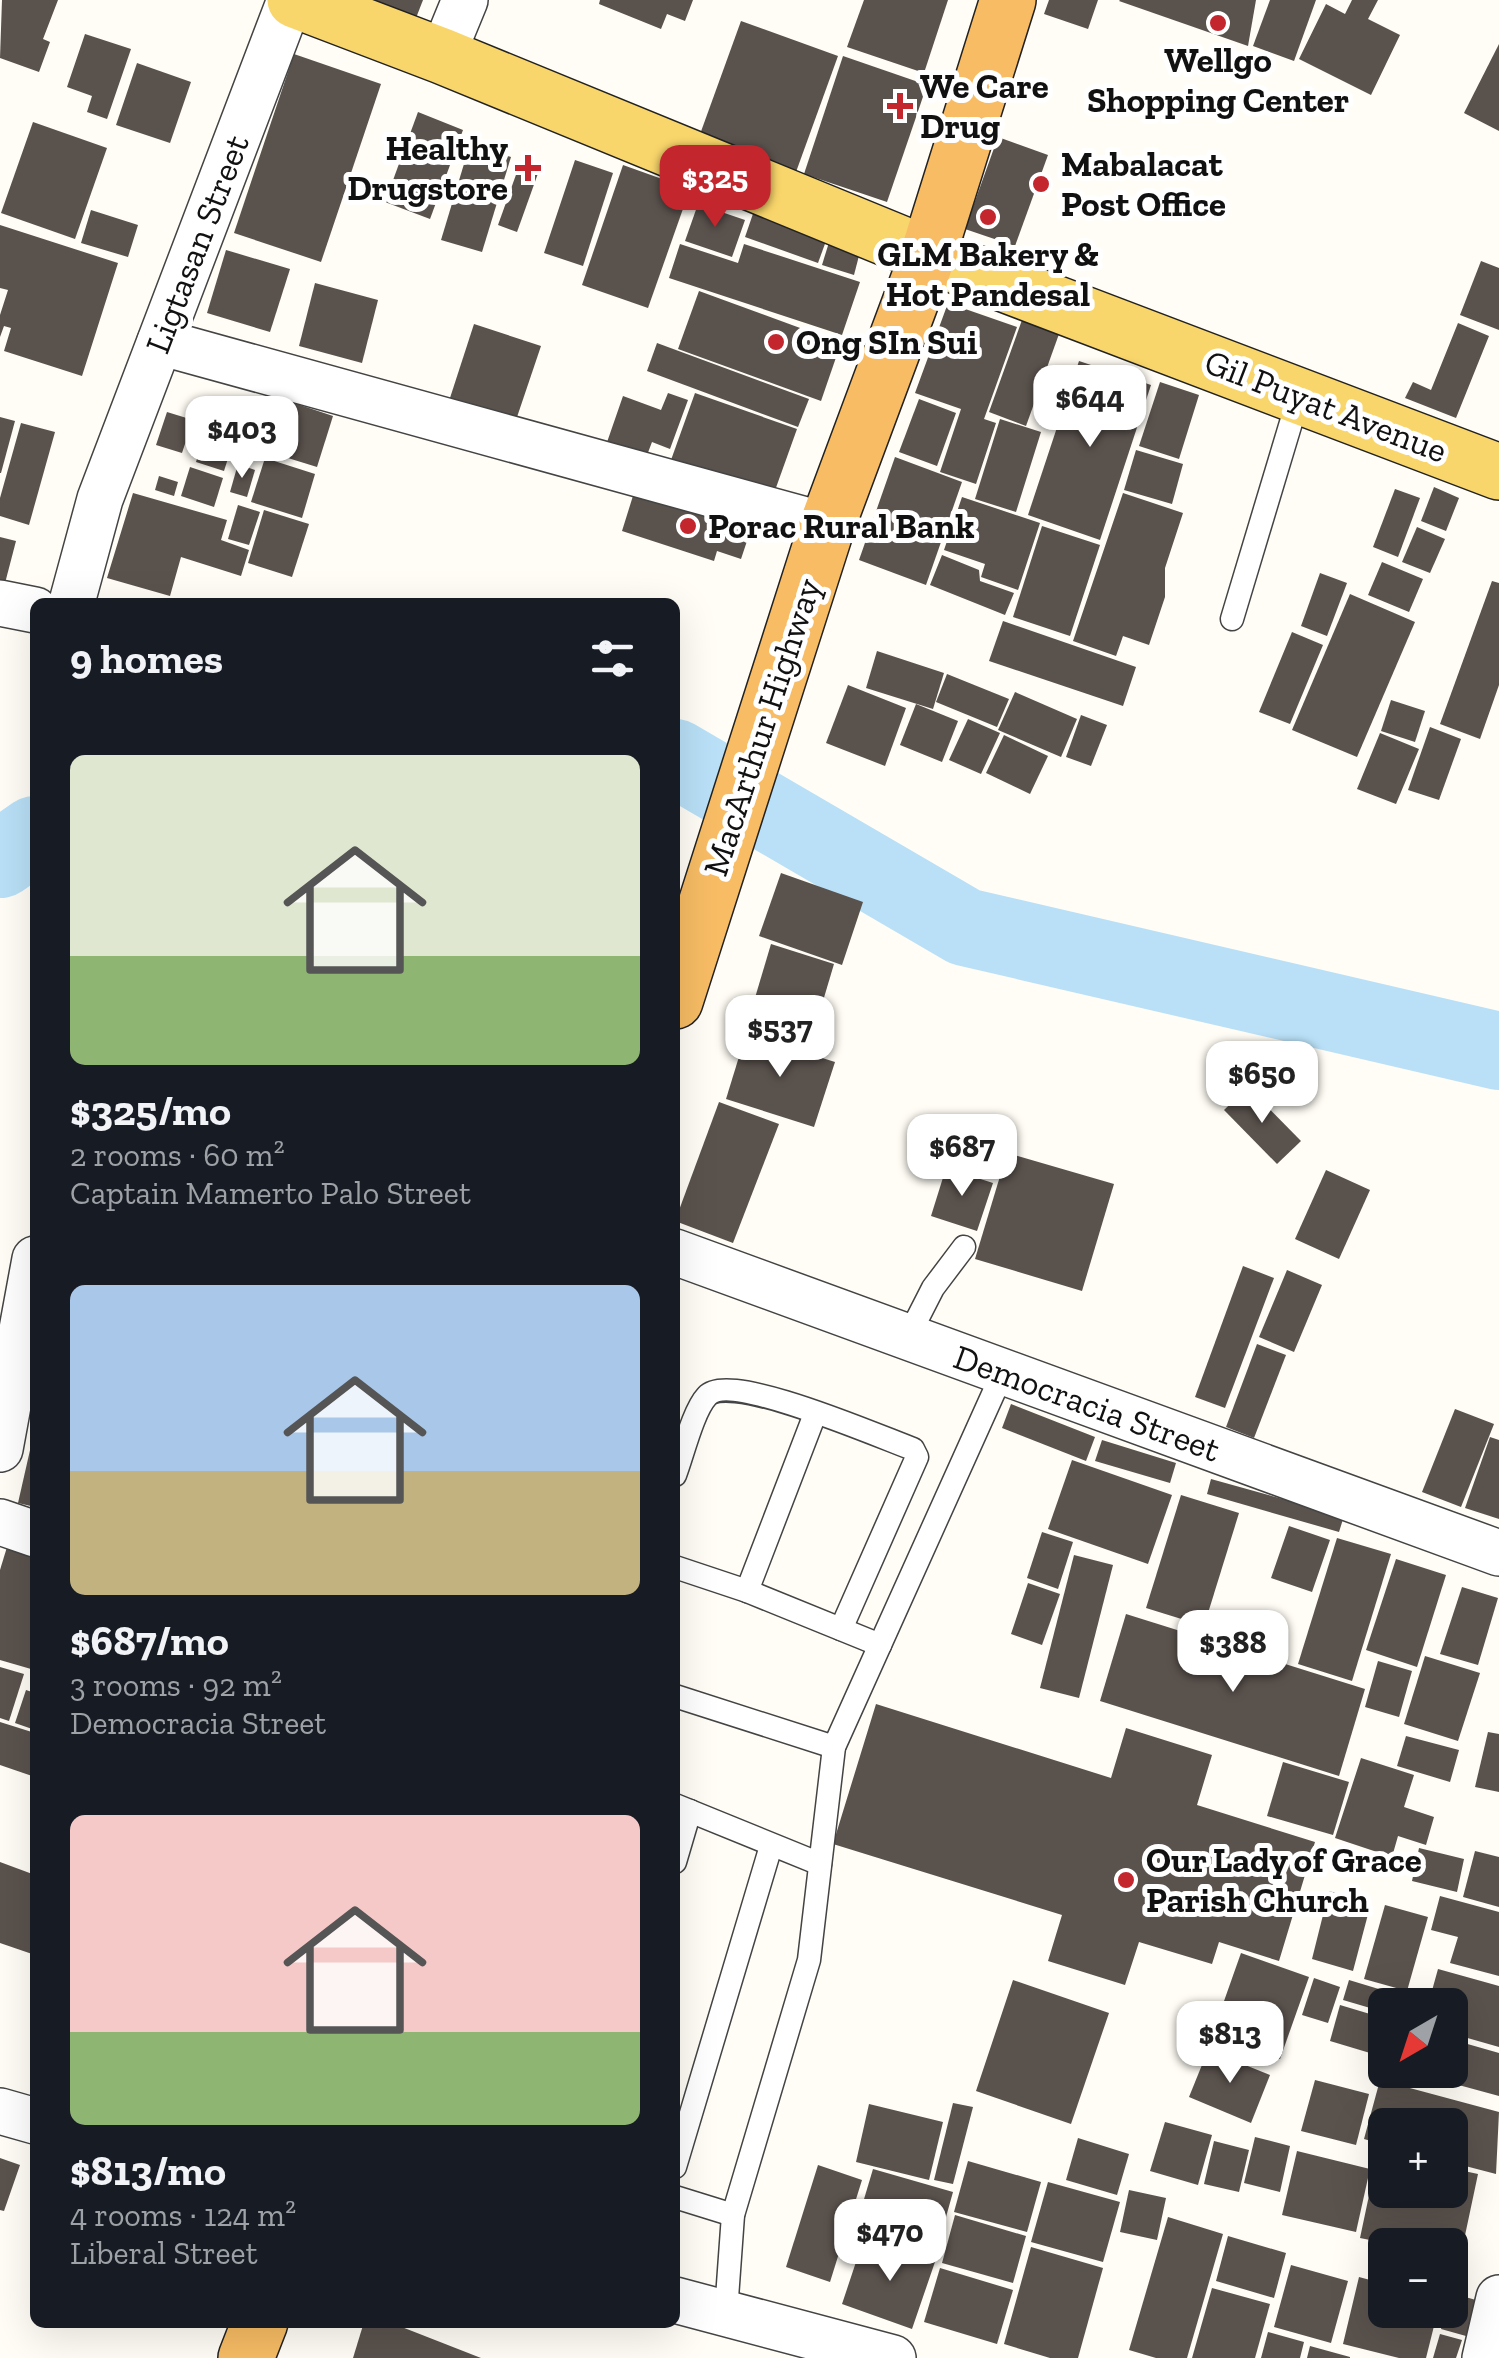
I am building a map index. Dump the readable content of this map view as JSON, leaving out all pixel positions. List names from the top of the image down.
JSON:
{
  "streets": {
    "highway": ["MacArthur Highway"],
    "main road": ["Gil Puyat Avenue"],
    "street": ["Ligtasan Street", "Democracia Street"]
  },
  "crossings": [
    ["Ligtasan Street", "Gil Puyat Avenue"],
    ["Gil Puyat Avenue", "MacArthur Highway"]
  ],
  "places": {
    "other": [
      "Wellgo Shopping Center",
      "Mabalacat Post Office",
      "GLM Bakery & Hot Pandesal",
      "Ong SIn Sui",
      "Porac Rural Bank",
      "Our Lady of Grace Parish Church"
    ],
    "health": ["We Care Drug", "Healthy Drugstore"]
  },
  "north": "bottom left",
  "page": {
    "price": [
      "$325",
      "$644",
      "$403",
      "$537",
      "$650",
      "$687",
      "$388",
      "$813",
      "$470"
    ],
    "heading": "9 homes",
    "list": [
      {
        "name": "$325/mo",
        "note": "2 rooms · 60 m² · Captain Mamerto Palo Street"
      },
      {
        "name": "$687/mo",
        "note": "3 rooms · 92 m² · Democracia Street"
      },
      {
        "name": "$813/mo",
        "note": "4 rooms · 124 m² · Liberal Street"
      }
    ],
    "map_buttons": ["+", "−"]
  }
}
